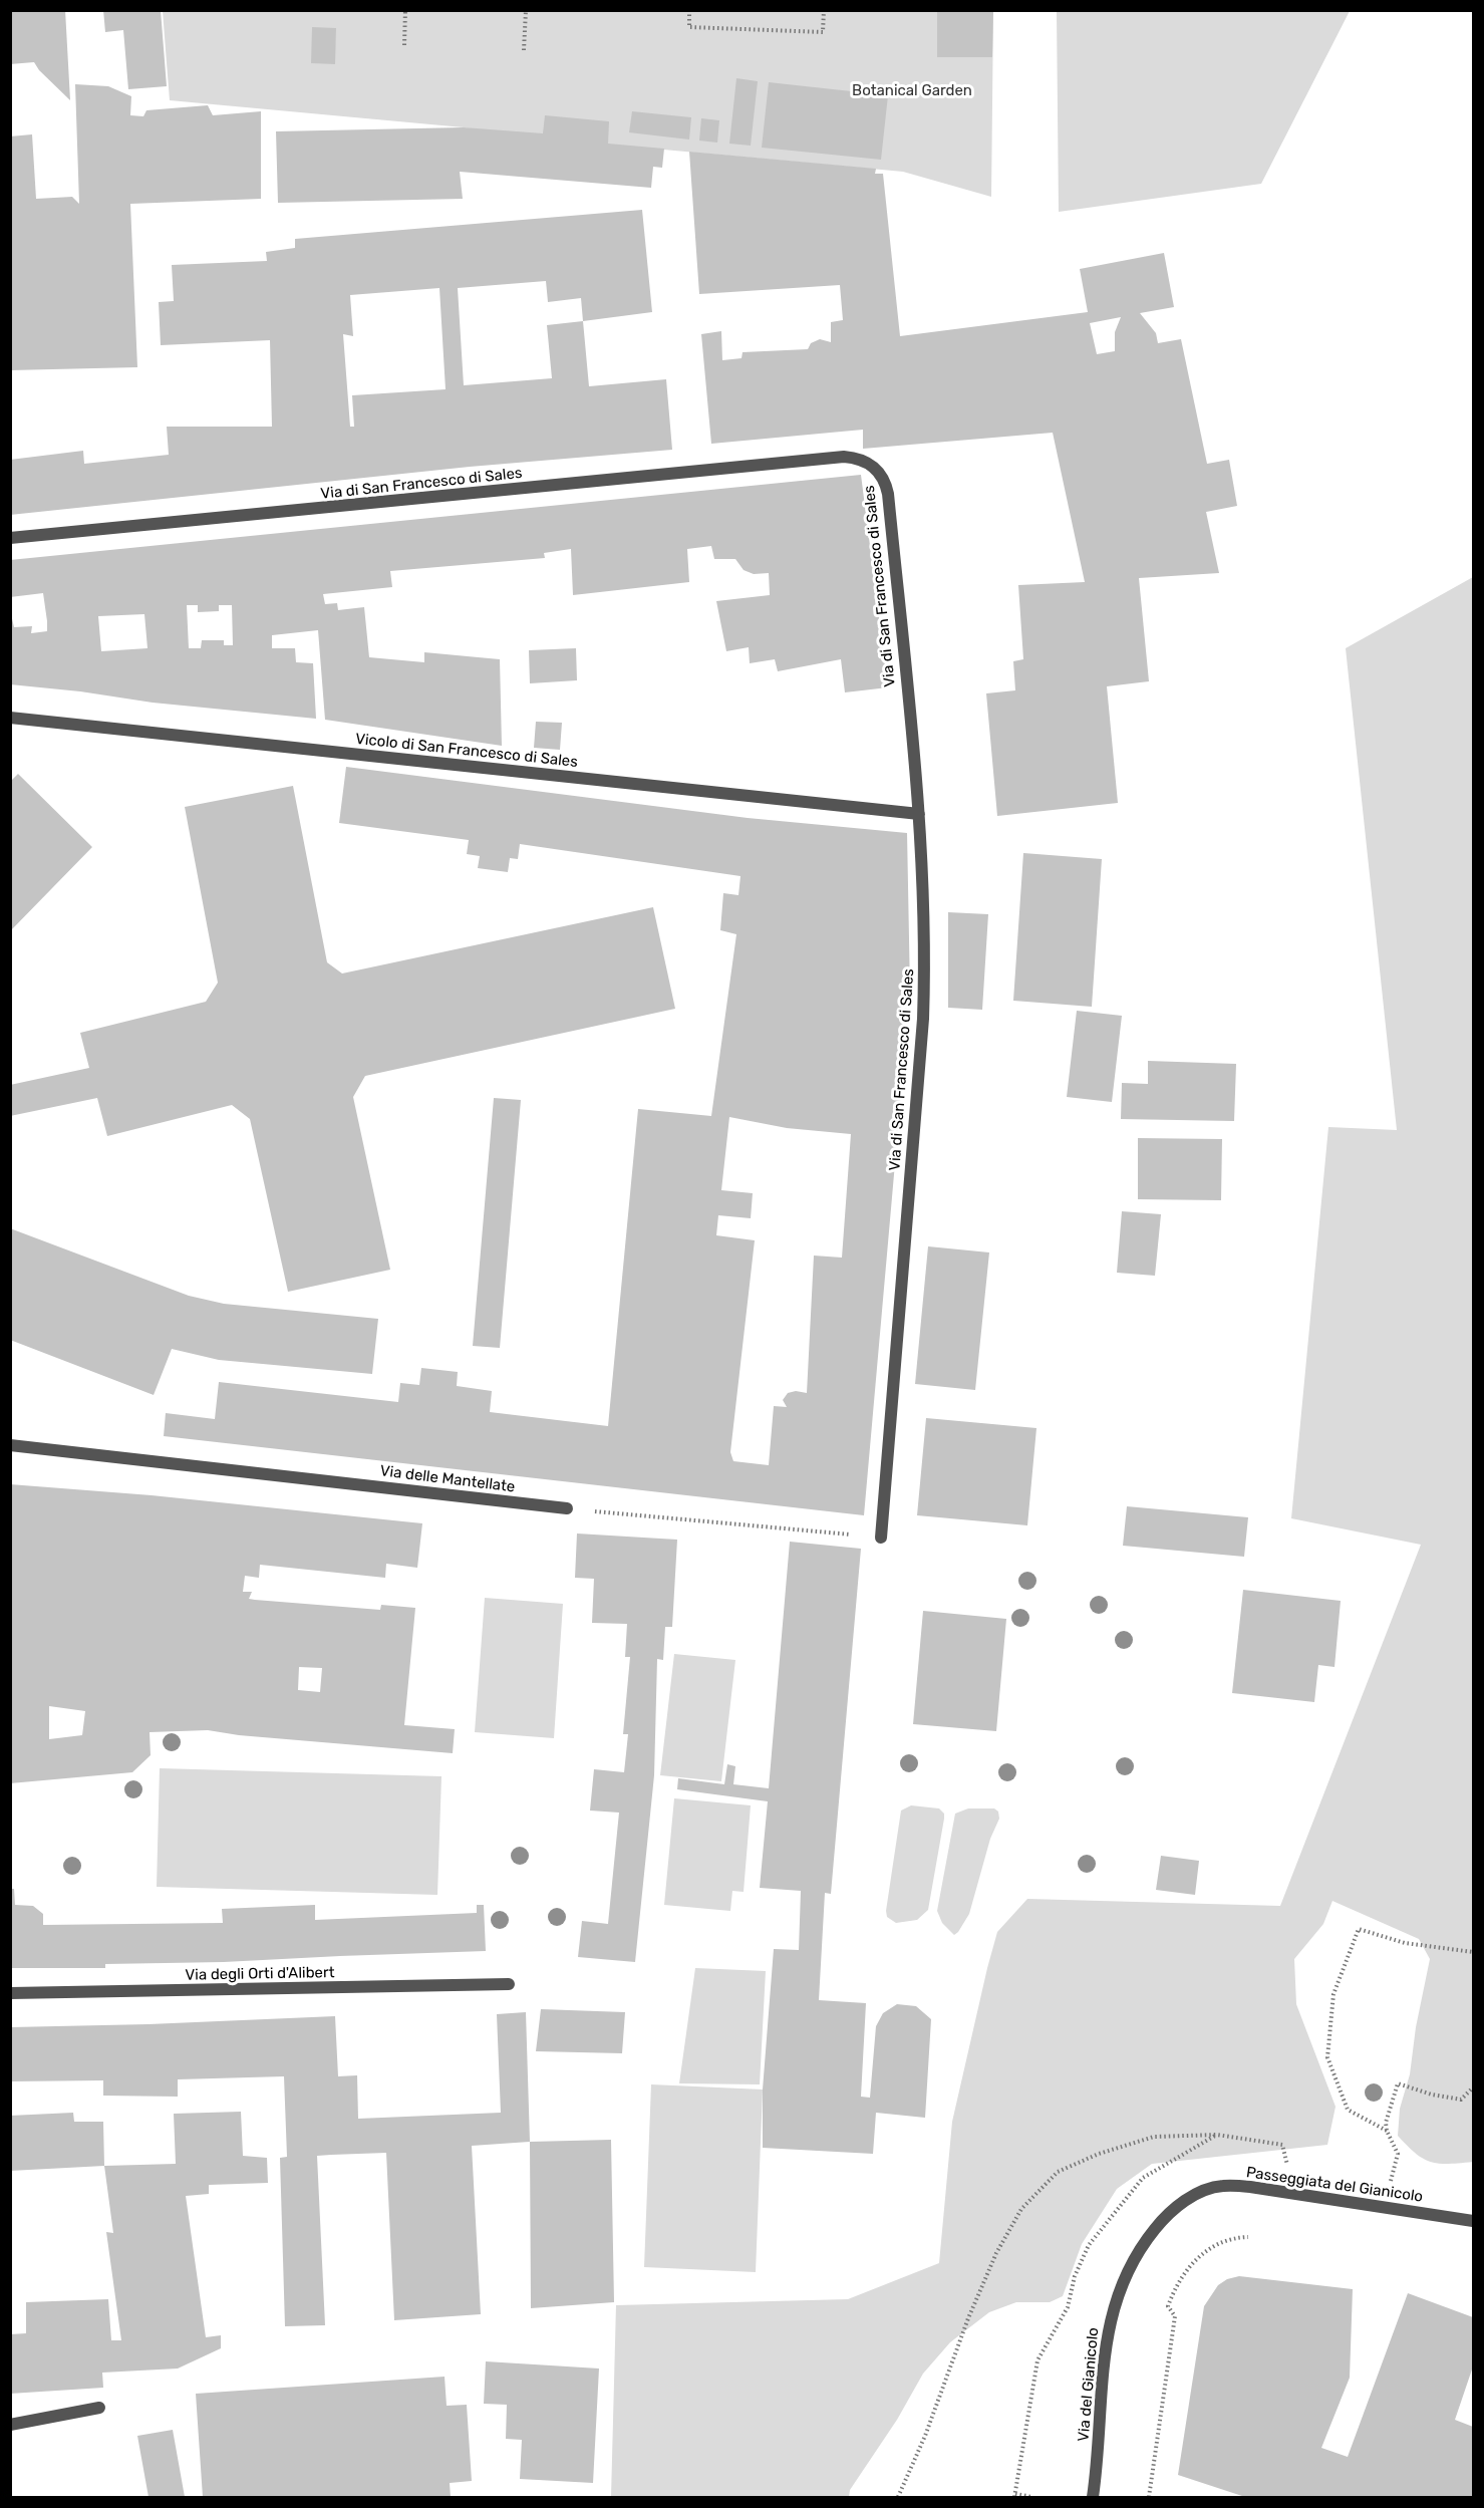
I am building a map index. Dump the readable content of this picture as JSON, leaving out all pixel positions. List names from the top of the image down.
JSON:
{
  "streets": {
    "street": [
      "Via di San Francesco di Sales",
      "Vicolo di San Francesco di Sales",
      "Via delle Mantellate",
      "Via degli Orti d'Alibert",
      "Passeggiata del Gianicolo",
      "Via del Gianicolo"
    ]
  },
  "crossings": [
    ["Via di San Francesco di Sales", "Vicolo di San Francesco di Sales"],
    ["Passeggiata del Gianicolo", "Via del Gianicolo"]
  ],
  "parks": ["Botanical Garden"]
}
